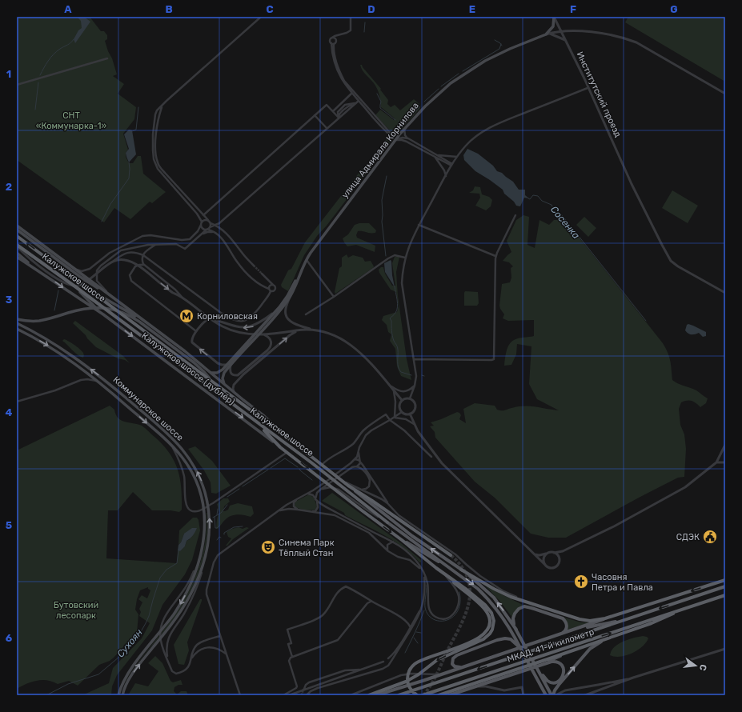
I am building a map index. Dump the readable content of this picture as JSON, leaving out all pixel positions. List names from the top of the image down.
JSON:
{
  "streets": {
    "highway": ["Калужское шоссе", "Калужское шоссе (дублёр)", "МКАД, 41-й километр"],
    "main road": ["улица Адмирала Корнилова", "Коммунарское шоссе"],
    "street": ["Институтский проезд"]
  },
  "crossings": [
    ["улица Адмирала Корнилова", "Калужское шоссе (дублёр)"],
    ["Калужское шоссе", "Калужское шоссе (дублёр)"]
  ],
  "water": ["Сосенка", "Сухоян"],
  "parks": ["СНТ «Коммунарка-1»", "Бутовский лесопарк"],
  "places": {
    "metro station": ["Корниловская"],
    "public building": ["СДЭК"],
    "theatre": ["Синема Парк Тёплый Стан"],
    "church": ["Часовня Петра и Павла"]
  },
  "north": "right",
  "grid": {
    "columns": [
      "A",
      "B",
      "C",
      "D",
      "E",
      "F",
      "G"
    ],
    "rows": [
      "1",
      "2",
      "3",
      "4",
      "5",
      "6"
    ]
  }
}
